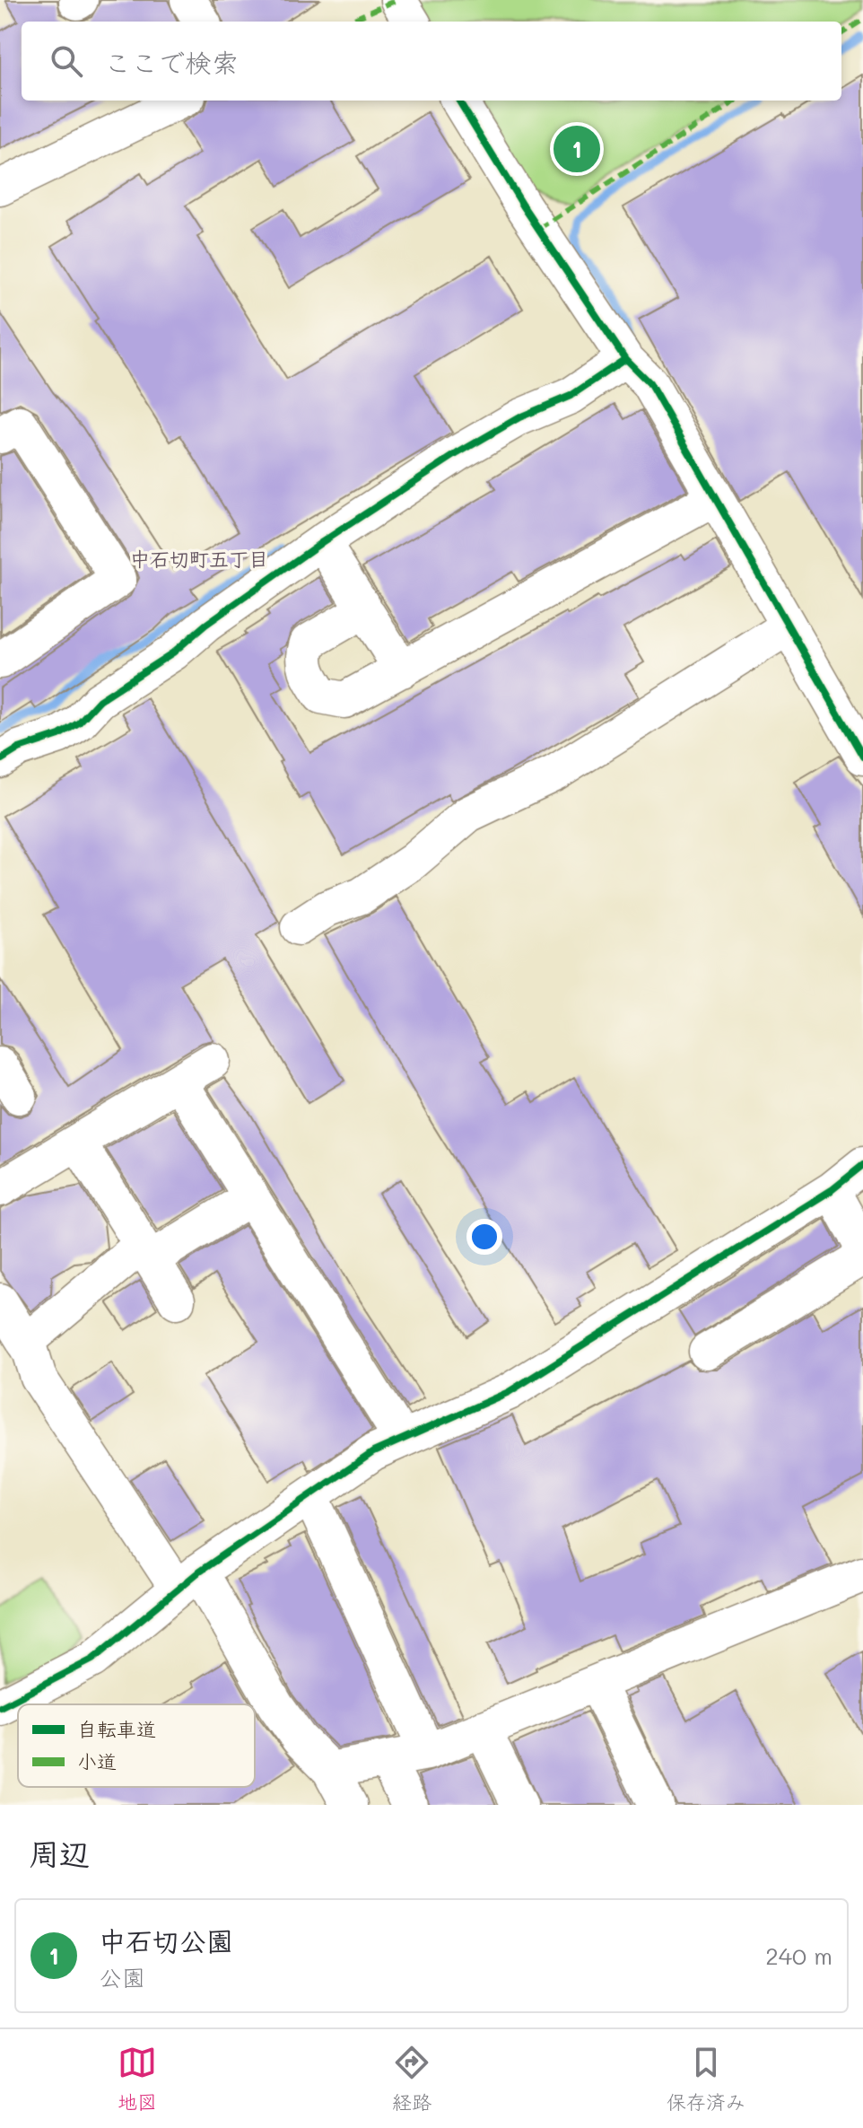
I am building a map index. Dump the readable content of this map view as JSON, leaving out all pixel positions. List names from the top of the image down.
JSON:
{
  "districts": ["中石切町五丁目"],
  "legend": ["自転車道", "小道"],
  "page": {
    "search": "ここで検索",
    "pins": "1",
    "heading": "周辺",
    "list": [
      {
        "mark": "1",
        "name": "中石切公園",
        "note": "公園",
        "value": "240 m"
      }
    ],
    "nav": ["地図", "経路", "保存済み"]
  }
}
